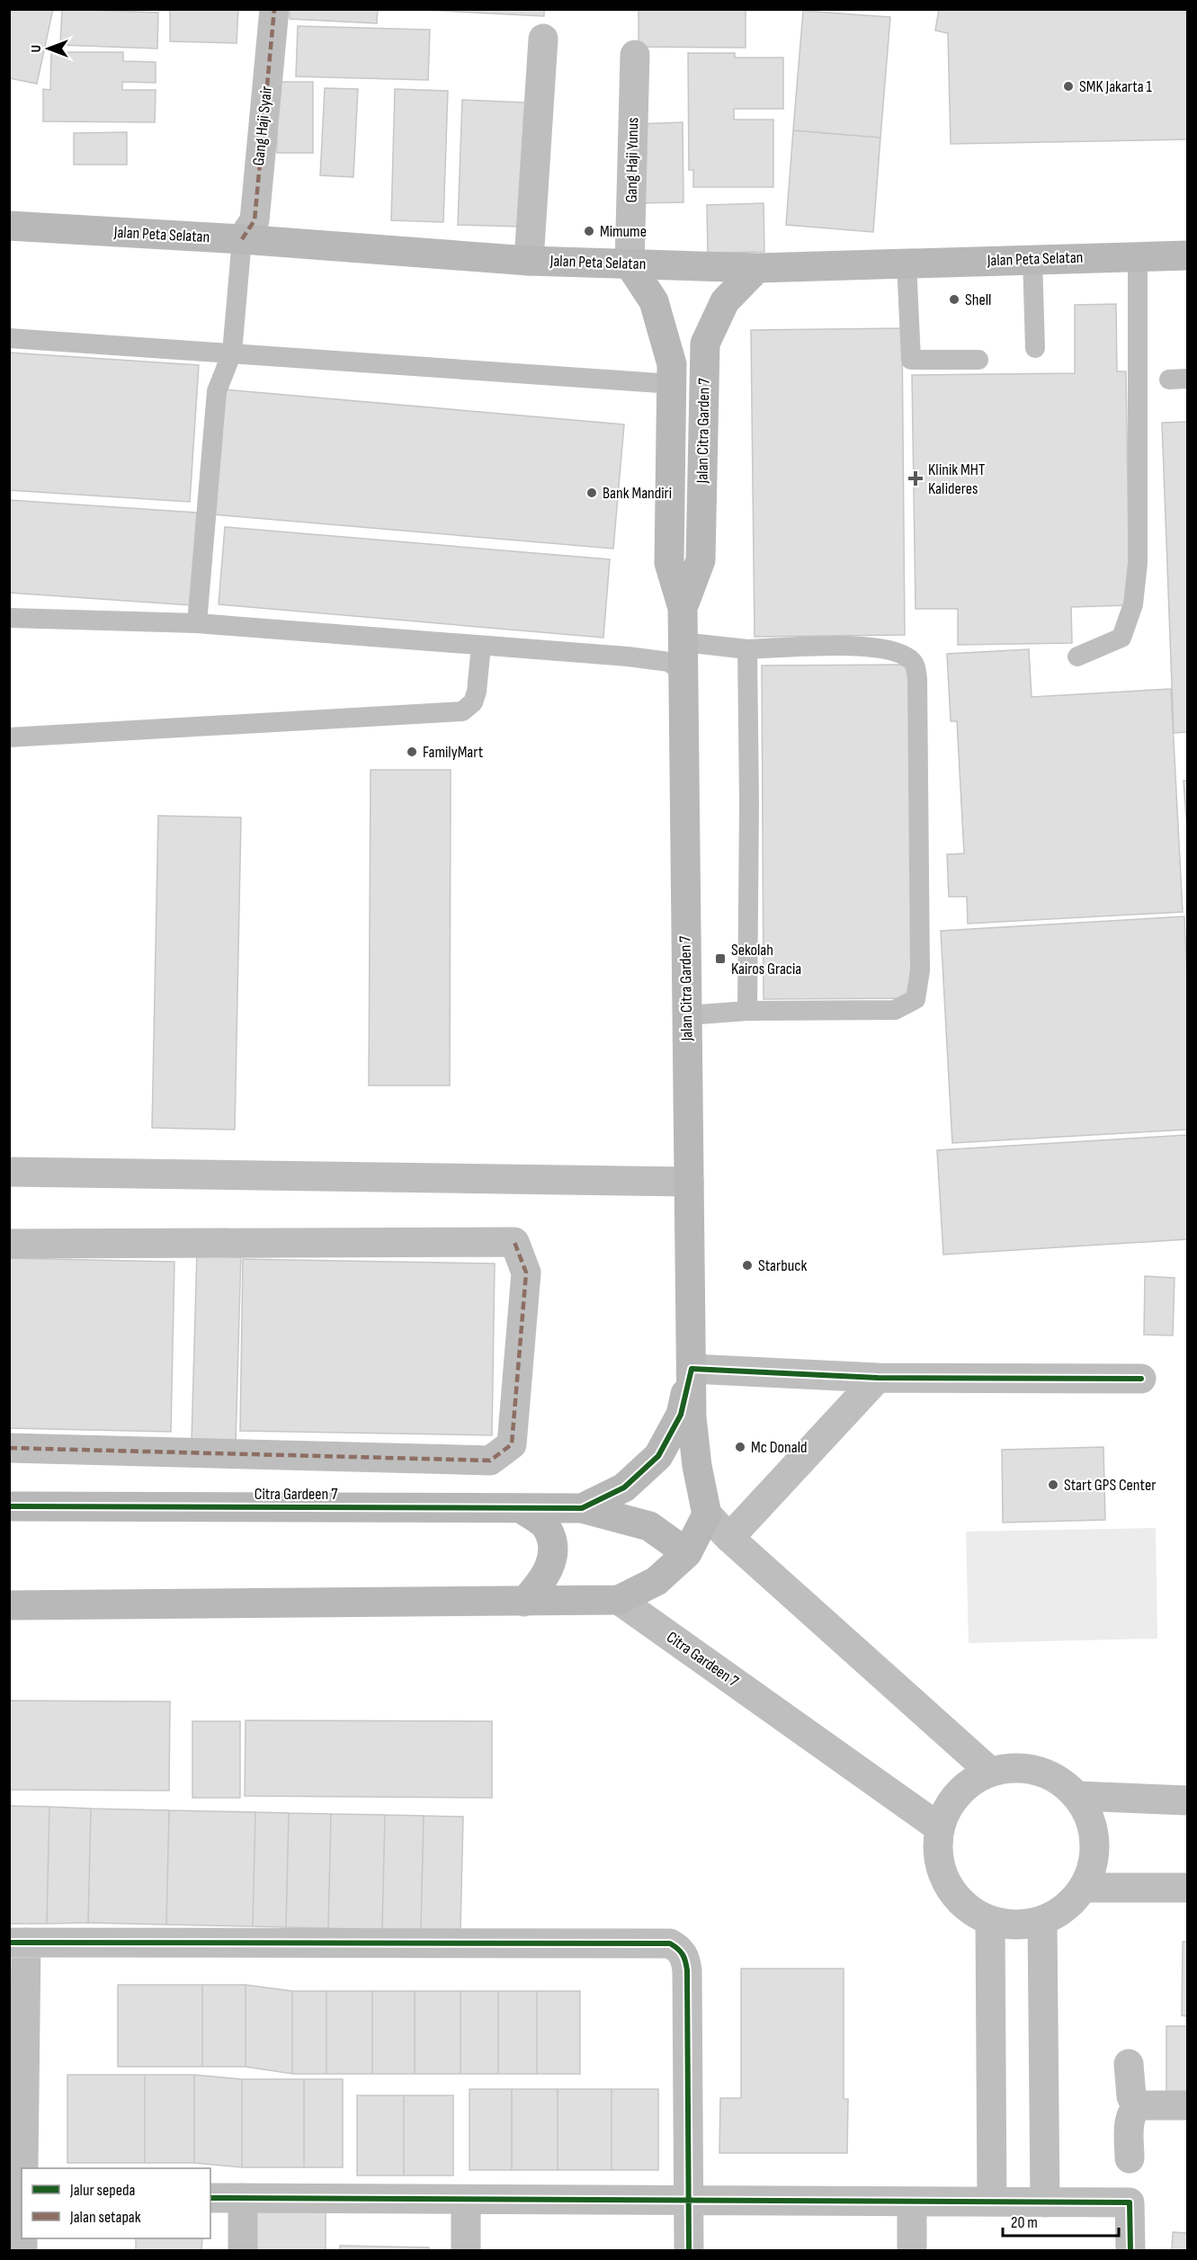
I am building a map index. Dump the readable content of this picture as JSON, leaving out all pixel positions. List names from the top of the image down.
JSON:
{
  "streets": {
    "main road": ["Jalan Peta Selatan", "Jalan Citra Garden 7", "Citra Gardeen 7"],
    "street": ["Gang Haji Syair", "Gang Haji Yunus"]
  },
  "crossings": [
    ["Gang Haji Syair", "Jalan Peta Selatan"],
    ["Gang Haji Yunus", "Jalan Peta Selatan"],
    ["Gang Haji Yunus", "Jalan Citra Garden 7"],
    ["Jalan Peta Selatan", "Jalan Citra Garden 7"],
    ["Jalan Citra Garden 7", "Citra Gardeen 7"]
  ],
  "places": {
    "other": [
      "SMK Jakarta 1",
      "Mimume",
      "Shell",
      "Bank Mandiri",
      "FamilyMart",
      "Starbuck",
      "Mc Donald",
      "Start GPS Center"
    ],
    "health": ["Klinik MHT Kalideres"],
    "transit": ["Sekolah Kairos Gracia"]
  },
  "legend": ["Jalur sepeda", "Jalan setapak"],
  "scale_bar": "20 m",
  "north": "left"
}
